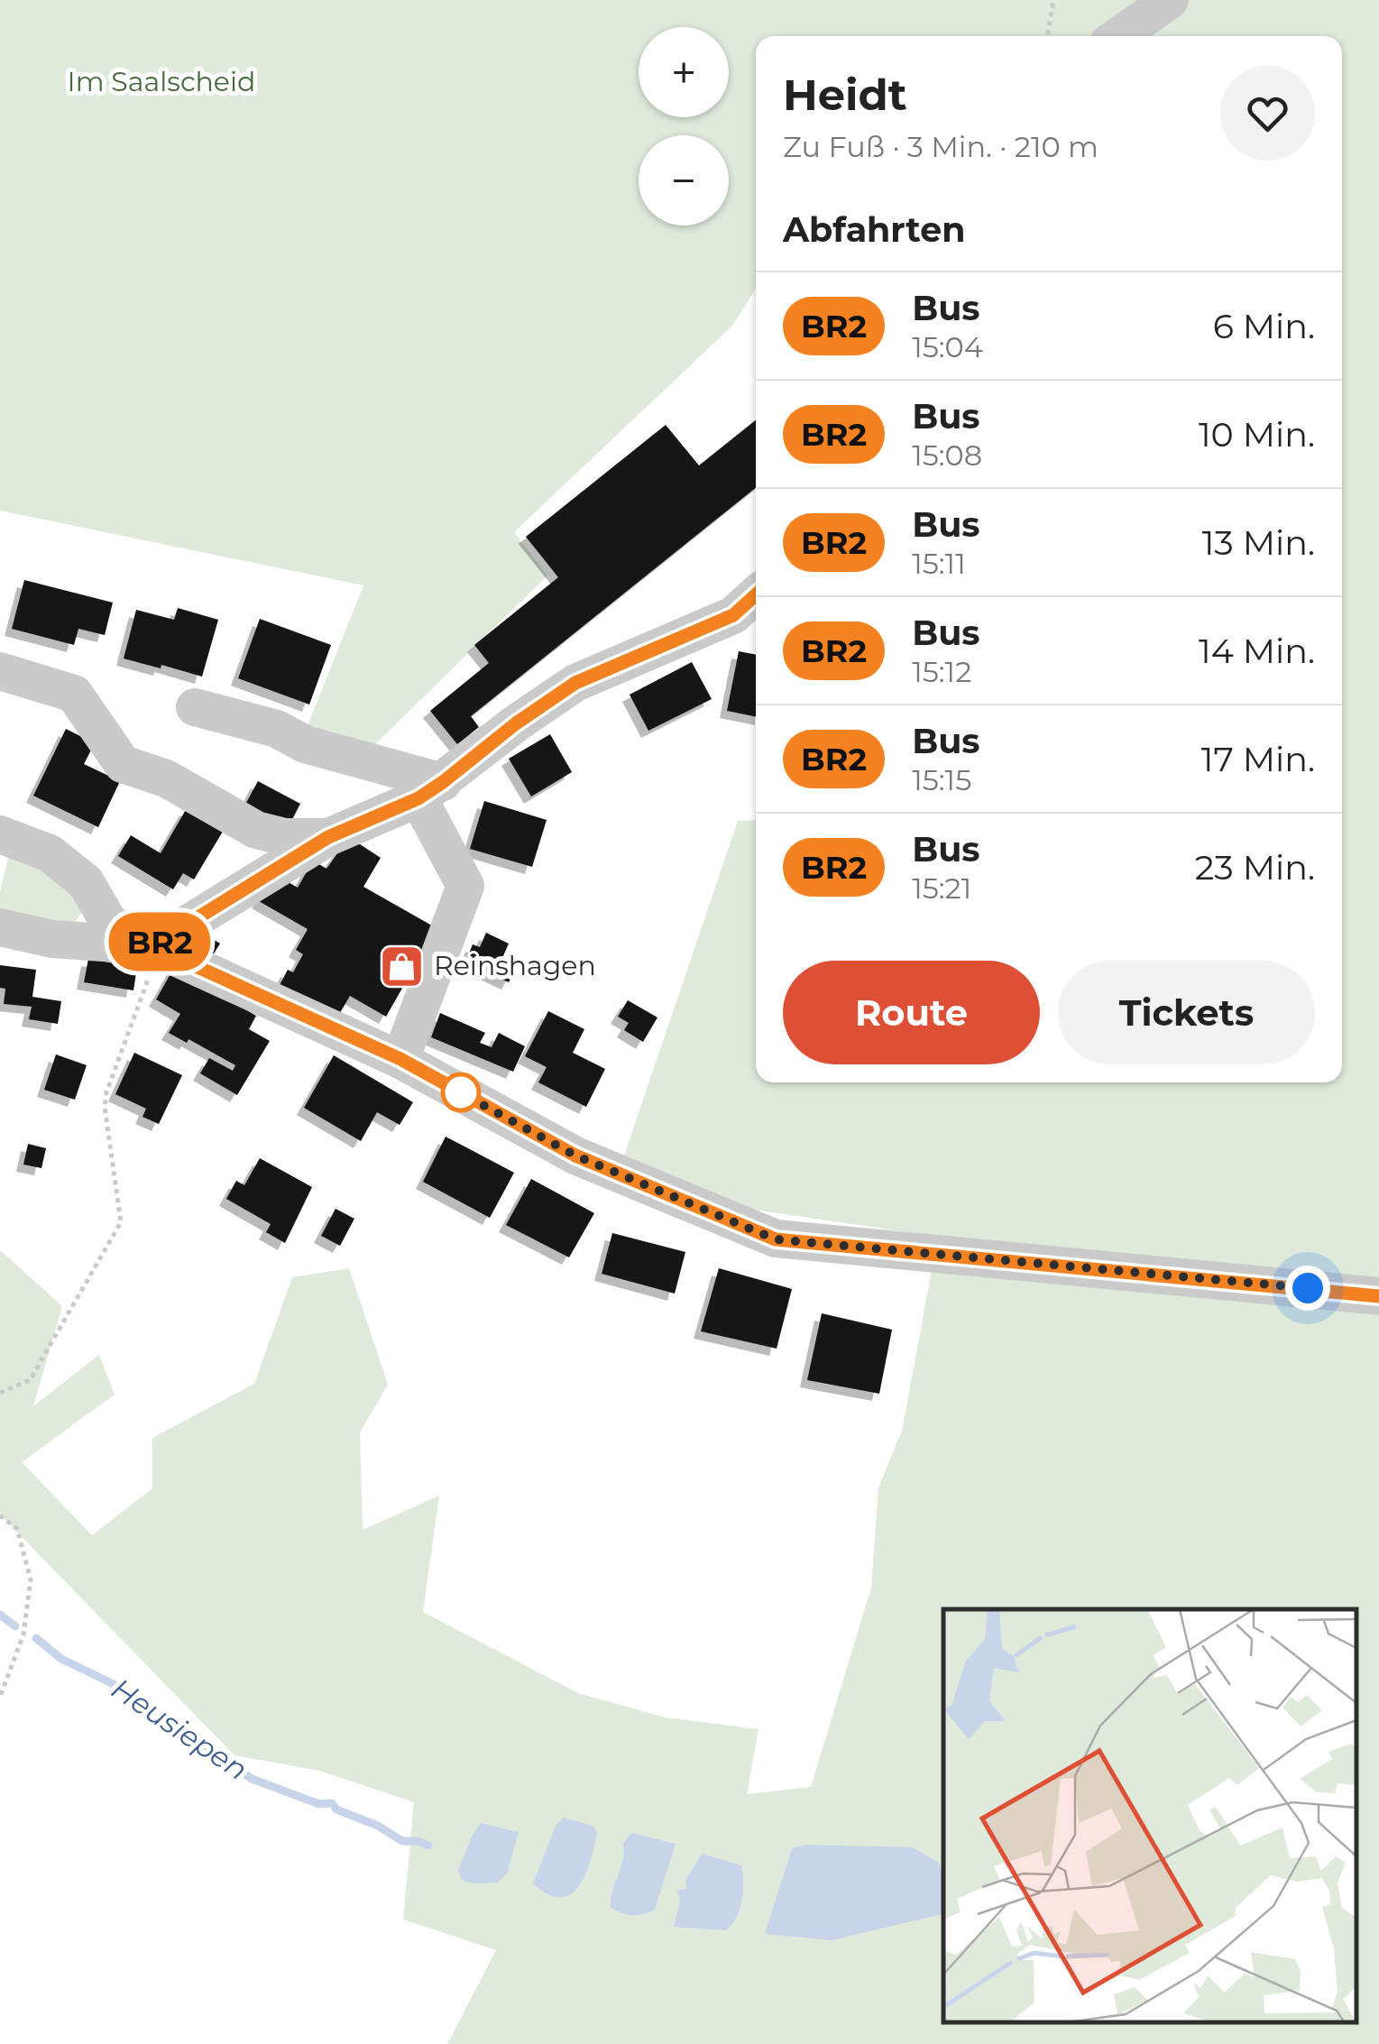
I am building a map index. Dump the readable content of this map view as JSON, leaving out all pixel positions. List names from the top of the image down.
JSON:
{
  "water": ["Heusiepen"],
  "parks": ["Im Saalscheid"],
  "places": {
    "shop": ["Reinshagen"]
  },
  "lines": ["bus line BR2"],
  "page": {
    "on_map": "BR2",
    "map_buttons": ["+", "−"],
    "heading": [
      ["Heidt", "Zu Fuß · 3 Min. · 210 m"],
      "Abfahrten"
    ],
    "list": [
      {
        "mark": "BR2",
        "name": "Bus",
        "note": "15:04",
        "value": "6 Min."
      },
      {
        "mark": "BR2",
        "name": "Bus",
        "note": "15:08",
        "value": "10 Min."
      },
      {
        "mark": "BR2",
        "name": "Bus",
        "note": "15:11",
        "value": "13 Min."
      },
      {
        "mark": "BR2",
        "name": "Bus",
        "note": "15:12",
        "value": "14 Min."
      },
      {
        "mark": "BR2",
        "name": "Bus",
        "note": "15:15",
        "value": "17 Min."
      },
      {
        "mark": "BR2",
        "name": "Bus",
        "note": "15:21",
        "value": "23 Min."
      }
    ],
    "buttons": ["Route", "Tickets"]
  }
}
